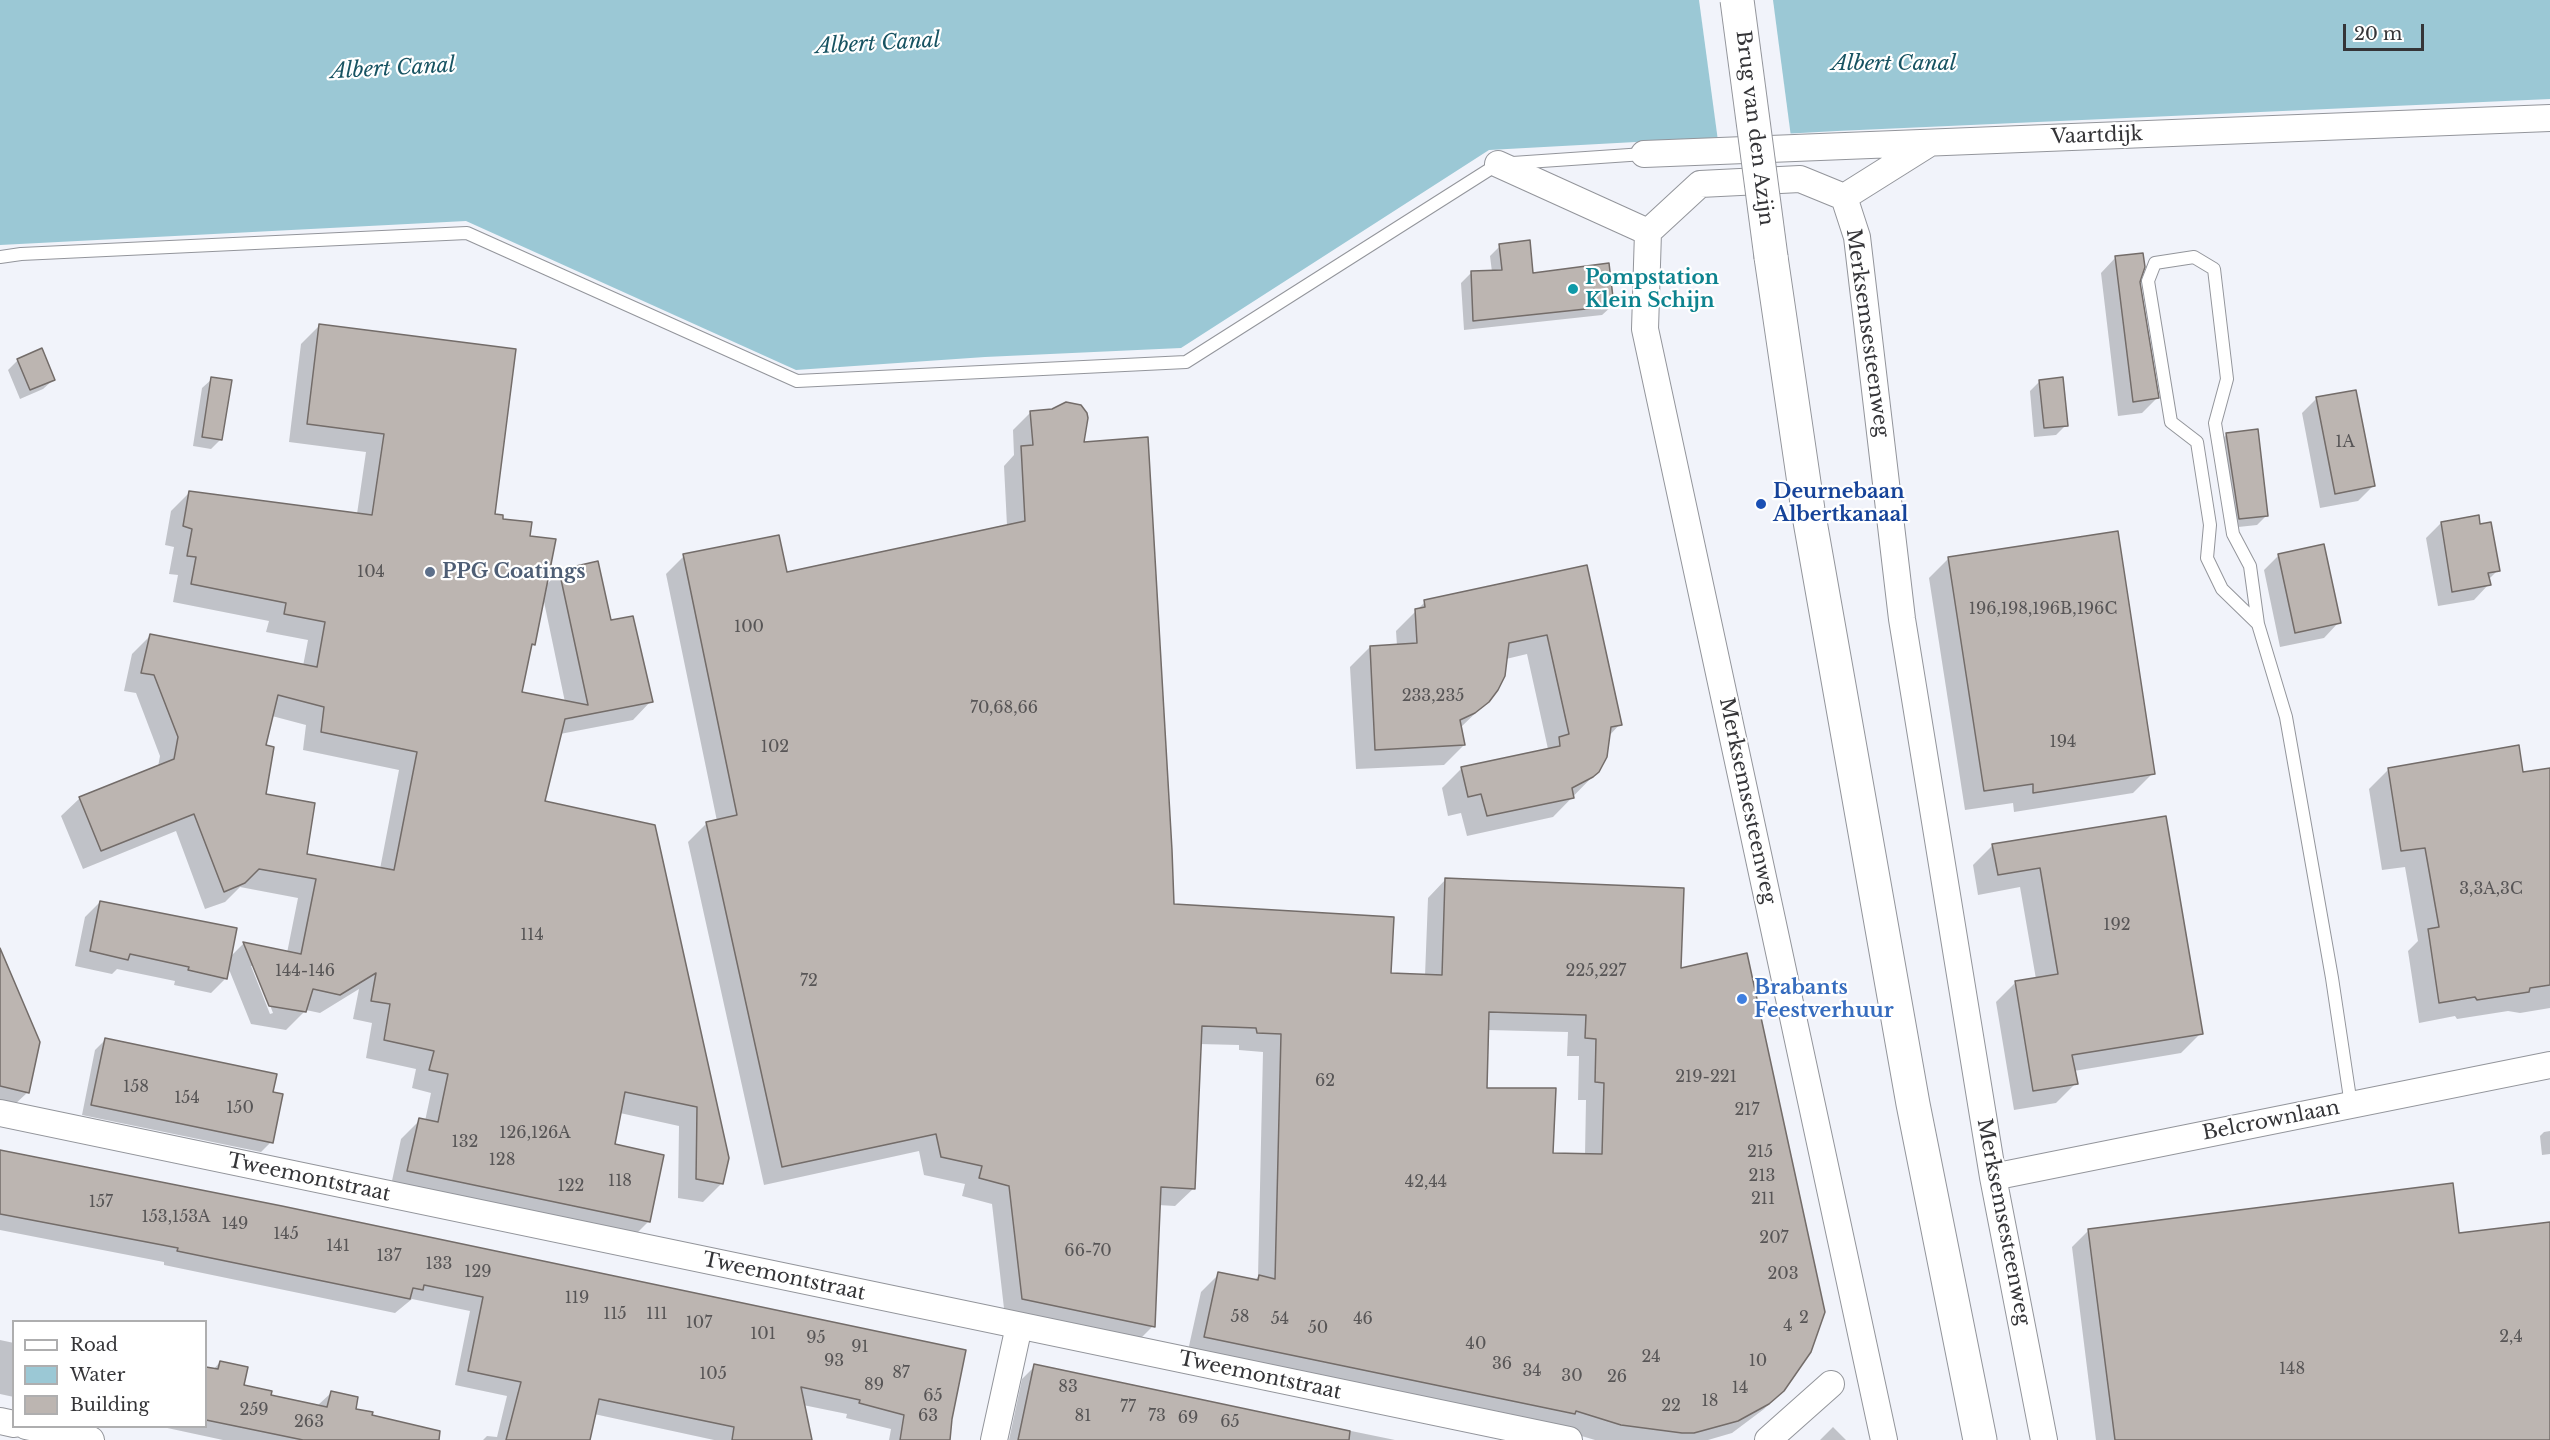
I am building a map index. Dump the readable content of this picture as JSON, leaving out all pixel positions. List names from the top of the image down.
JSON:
{
  "streets": {
    "main road": ["Brug van den Azijn"],
    "street": [
      "Vaartdijk",
      "Merksemsesteenweg",
      "Belcrownlaan",
      "Tweemontstraat"
    ]
  },
  "crossings": [
    ["Merksemsesteenweg", "Belcrownlaan"]
  ],
  "water": ["Albert Canal"],
  "places": [
    "Pompstation Klein Schijn",
    "Deurnebaan Albertkanaal",
    "PPG Coatings",
    "Brabants Feestverhuur"
  ],
  "house_numbers": [
    "1A",
    "104",
    "196,198,196B,196C",
    "100",
    "233,235",
    "70,68,66",
    "194",
    "102",
    "3,3A,3C",
    "192",
    "114",
    "144-146",
    "225,227",
    "72",
    "219-221",
    "62",
    "158",
    "154",
    "150",
    "217",
    "126,126A",
    "132",
    "215",
    "128",
    "213",
    "118",
    "42,44",
    "122",
    "211",
    "157",
    "153,153A",
    "149",
    "145",
    "207",
    "141",
    "66-70",
    "137",
    "133",
    "129",
    "203",
    "119",
    "115",
    "111",
    "58",
    "2",
    "54",
    "46",
    "107",
    "4",
    "50",
    "101",
    "2,4",
    "95",
    "40",
    "91",
    "24",
    "93",
    "10",
    "36",
    "148",
    "34",
    "87",
    "105",
    "30",
    "26",
    "89",
    "83",
    "14",
    "65",
    "18",
    "22",
    "77",
    "259",
    "63",
    "81",
    "73",
    "69",
    "263",
    "65"
  ],
  "legend": ["Road", "Water", "Building"],
  "scale_bar": "20 m"
}
